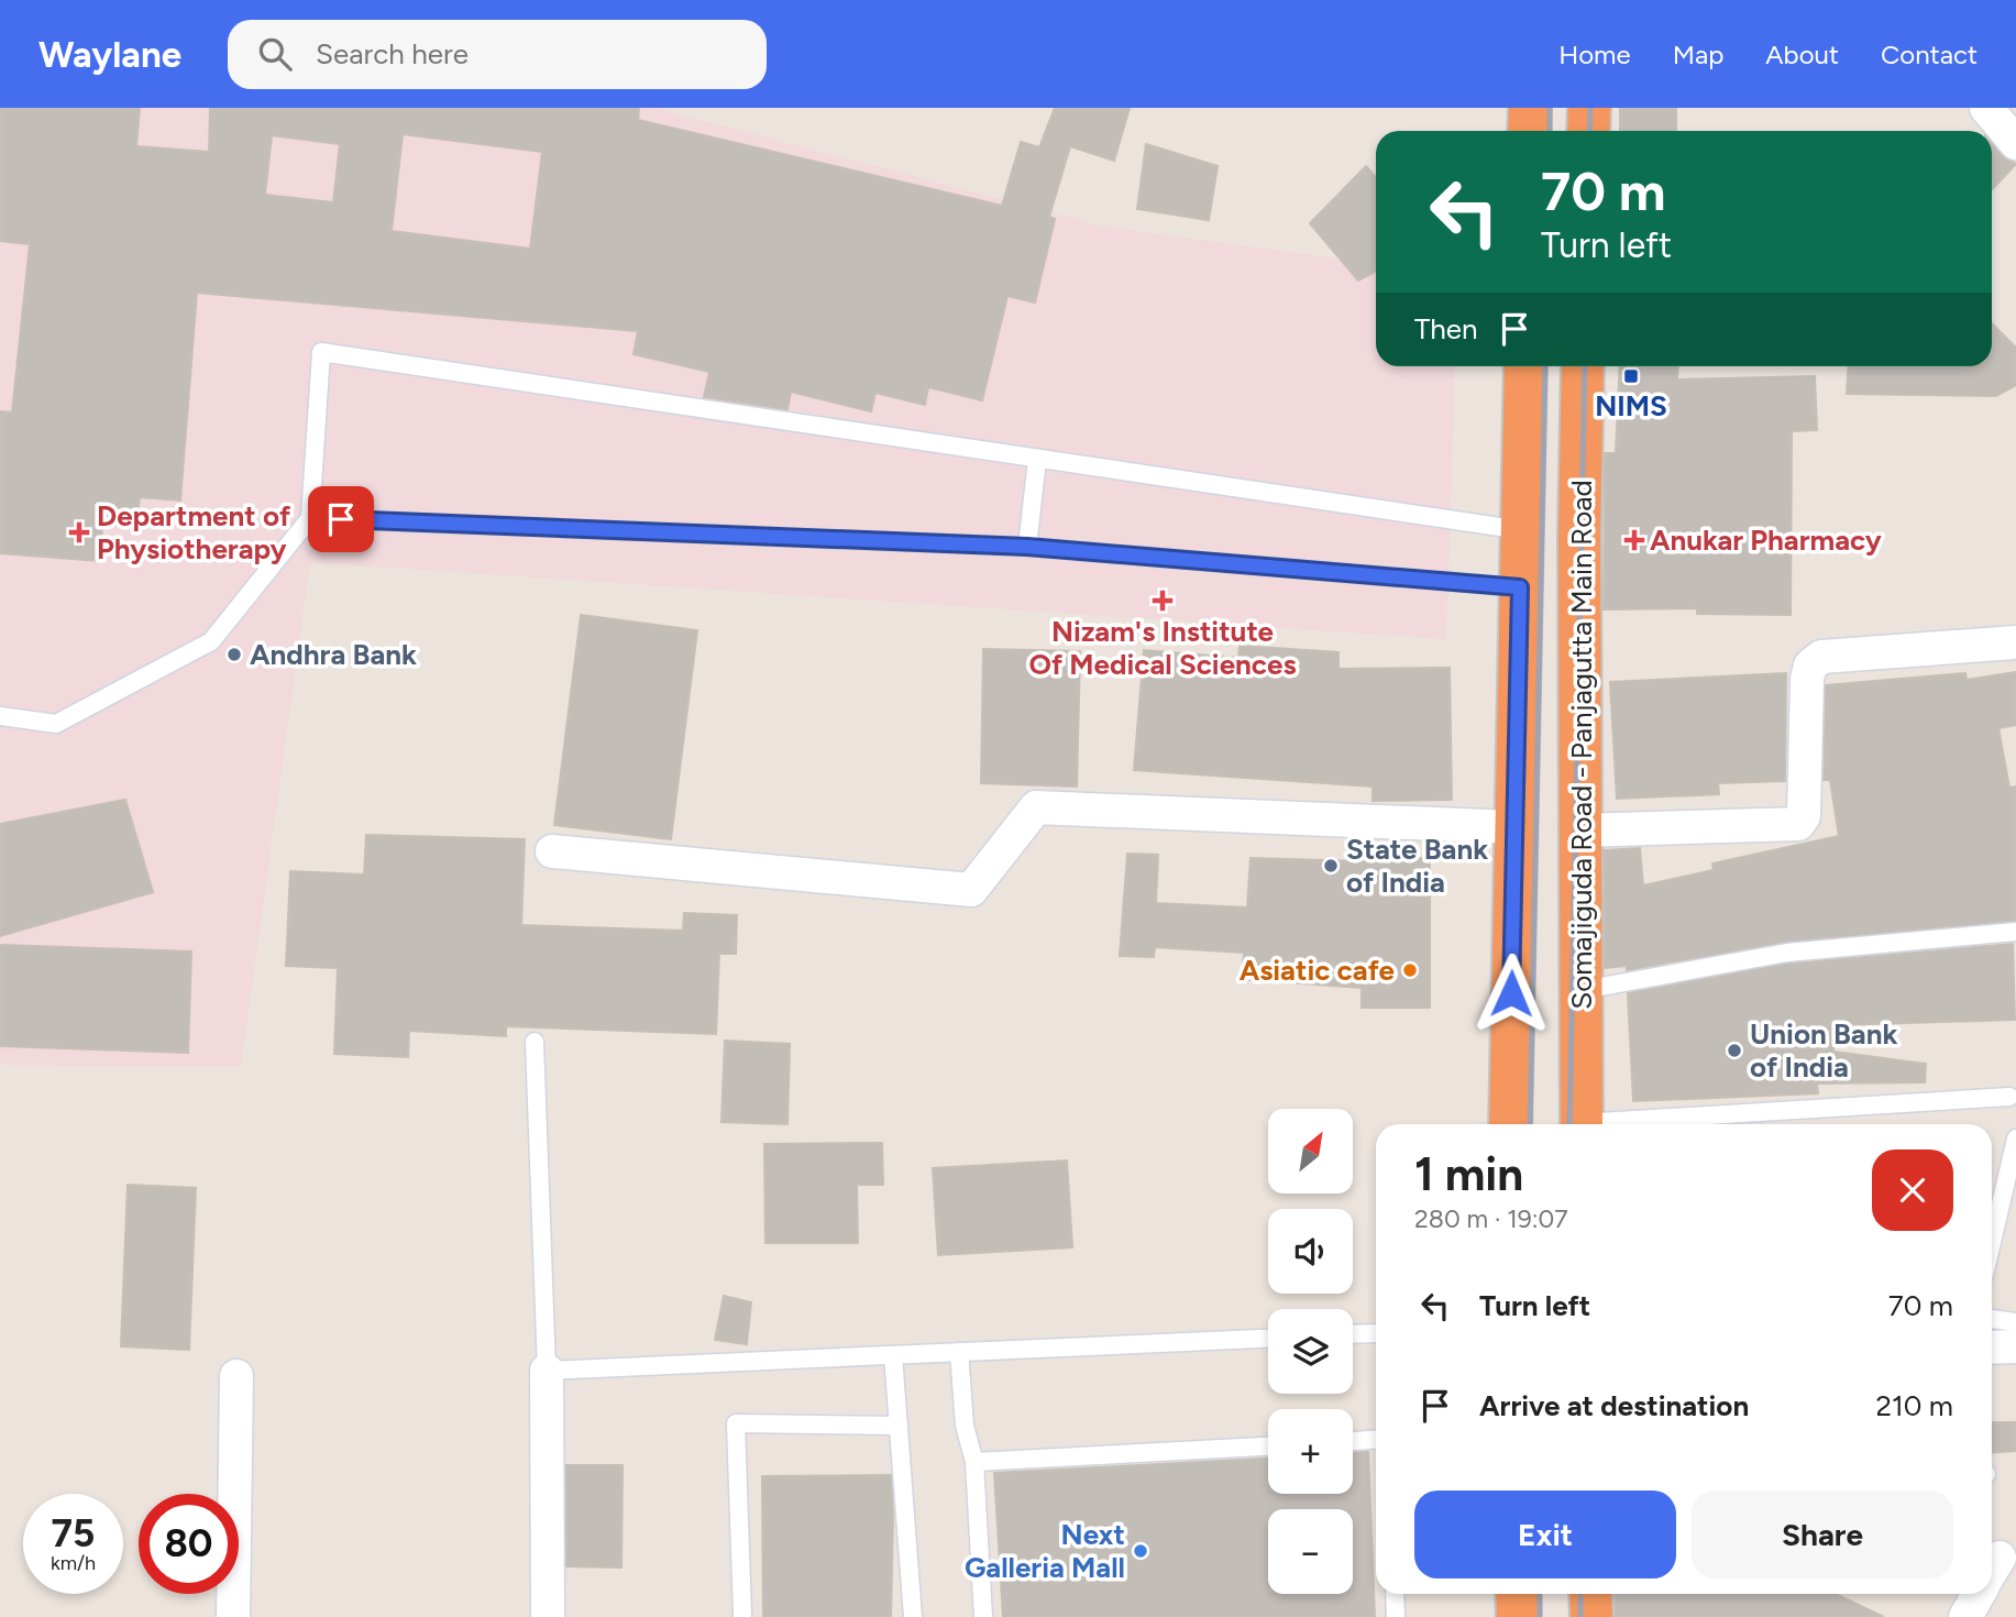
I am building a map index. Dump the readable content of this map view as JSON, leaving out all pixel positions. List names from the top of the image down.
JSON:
{
  "streets": {
    "highway": ["Somajiguda Road - Panjagutta Main Road"]
  },
  "places": {
    "transit": ["NIMS"],
    "health": ["Department of Physiotherapy", "Anukar Pharmacy", "Nizam's Institute Of Medical Sciences"],
    "other": [
      "Andhra Bank",
      "State Bank of India",
      "Asiatic cafe",
      "Union Bank of India",
      "Next Galleria Mall"
    ]
  },
  "north": "top right",
  "page": {
    "header": "Waylane",
    "search": "Search here",
    "nav": [
      "Home",
      "Map",
      "About",
      "Contact"
    ],
    "turn": ["70 m", "Turn left"],
    "then": "Then",
    "map_buttons": ["+", "−"],
    "heading": ["1 min", "280 m · 19:07"],
    "list": [
      {
        "name": "Turn left",
        "value": "70 m"
      },
      {
        "name": "Arrive at destination",
        "value": "210 m"
      }
    ],
    "buttons": ["Exit", "Share"],
    "speed": "75 km/h",
    "limit": "80"
  }
}
